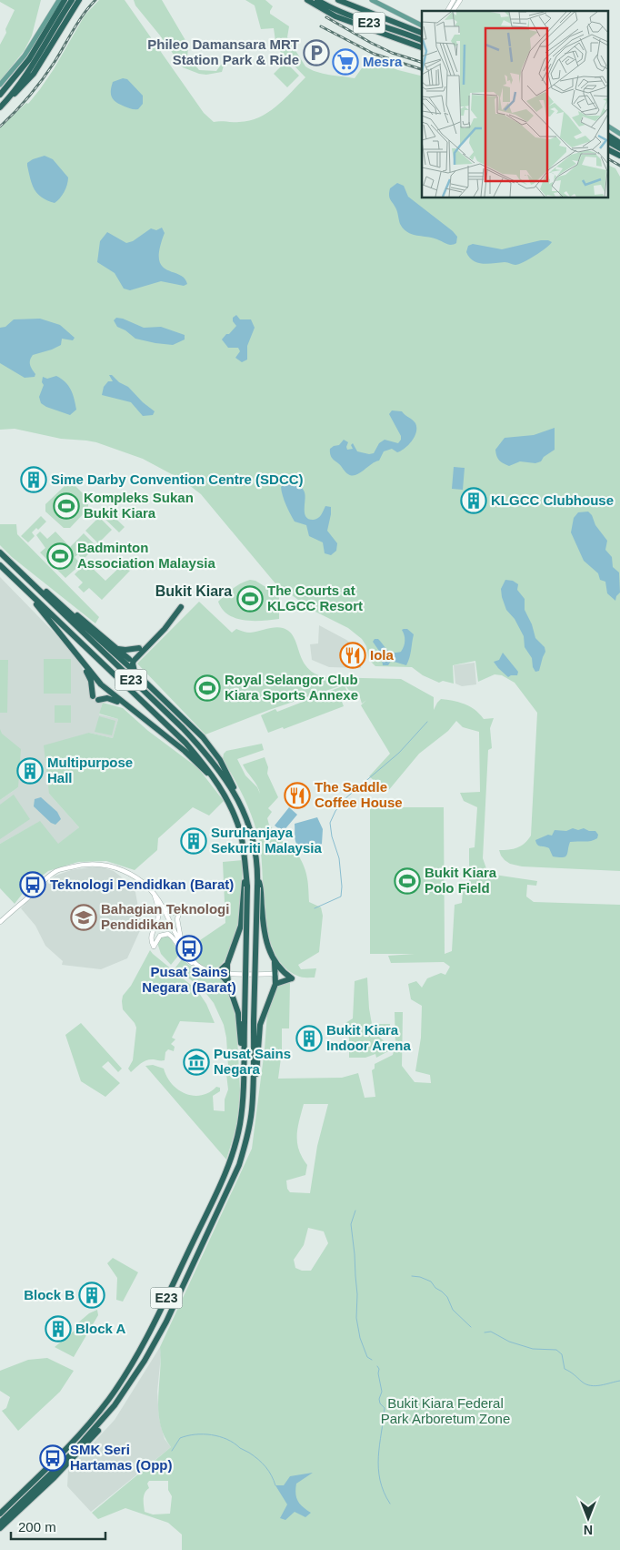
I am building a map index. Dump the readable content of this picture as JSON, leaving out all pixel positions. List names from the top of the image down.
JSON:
{
  "streets": {
    "highway": ["E23"]
  },
  "districts": ["Bukit Kiara"],
  "parks": ["Bukit Kiara Federal Park Arboretum Zone"],
  "places": {
    "parking": ["Phileo Damansara MRT Station Park & Ride"],
    "supermarket": ["Mesra"],
    "building": [
      "Sime Darby Convention Centre (SDCC)",
      "KLGCC Clubhouse",
      "Multipurpose Hall",
      "Suruhanjaya Sekuriti Malaysia",
      "Bukit Kiara Indoor Arena",
      "Block B",
      "Block A"
    ],
    "sports": [
      "Kompleks Sukan Bukit Kiara",
      "Badminton Association Malaysia",
      "The Courts at KLGCC Resort",
      "Royal Selangor Club Kiara Sports Annexe",
      "Bukit Kiara Polo Field"
    ],
    "restaurant": ["Iola", "The Saddle Coffee House"],
    "bus stop": ["Teknologi Pendidkan (Barat)", "Pusat Sains Negara (Barat)", "SMK Seri Hartamas (Opp)"],
    "school or university": ["Bahagian Teknologi Pendidikan"],
    "museum": ["Pusat Sains Negara"]
  },
  "scale_bar": "200 m",
  "north": "bottom"
}
